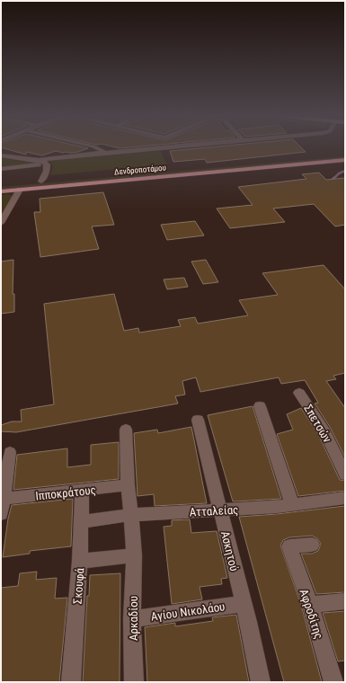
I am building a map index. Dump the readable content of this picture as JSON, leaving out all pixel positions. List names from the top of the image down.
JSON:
{
  "streets": {
    "main road": ["Δενδροποτάμου"],
    "street": [
      "Σπετσών",
      "Ιπποκράτους",
      "Ατταλείας",
      "Ασκητού",
      "Σκουφά",
      "Αγίου Νικολάου",
      "Αφροδίτης",
      "Αρκαδίου"
    ]
  },
  "crossings": [
    ["Ιπποκράτους", "Σκουφά"],
    ["Ατταλείας", "Ασκητού"],
    ["Ατταλείας", "Σκουφά"],
    ["Ατταλείας", "Αρκαδίου"],
    ["Ασκητού", "Αγίου Νικολάου"],
    ["Αγίου Νικολάου", "Αρκαδίου"]
  ]
}
